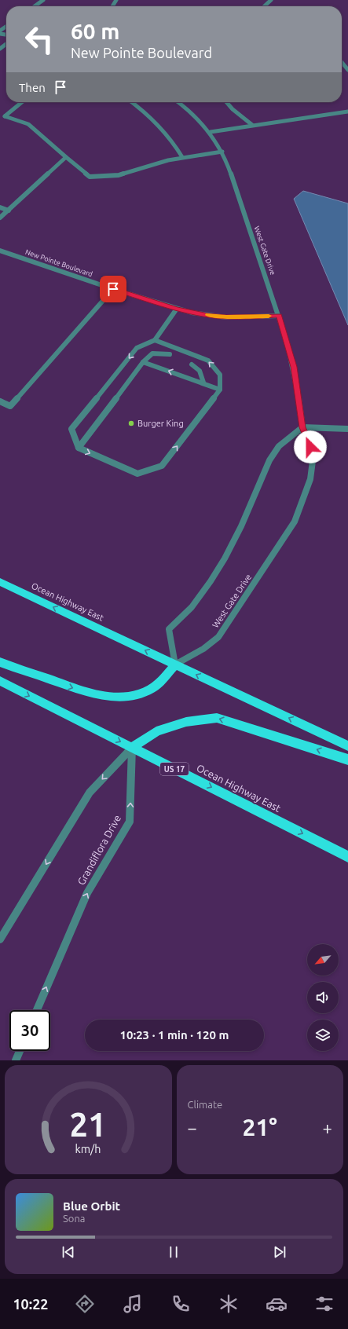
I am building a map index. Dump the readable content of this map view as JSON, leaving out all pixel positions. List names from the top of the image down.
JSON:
{
  "streets": {
    "highway": ["Ocean Highway East", "US 17"],
    "street": ["West Gate Drive", "New Pointe Boulevard", "Grandiflora Drive"]
  },
  "crossings": [
    ["West Gate Drive", "New Pointe Boulevard"],
    ["West Gate Drive", "Ocean Highway East"],
    ["Ocean Highway East", "Grandiflora Drive"]
  ],
  "places": ["Burger King"],
  "north": "bottom left",
  "page": {
    "turn": ["60 m", "New Pointe Boulevard"],
    "then": "Then",
    "limit": "30",
    "trip": "10:23 · 1 min · 120 m",
    "tile": "Climate",
    "heat": ["−", "21°", "+"],
    "song": ["Blue Orbit", "Sona"],
    "tabs": "10:22",
    "gauge": ["21", "km/h"]
  }
}
